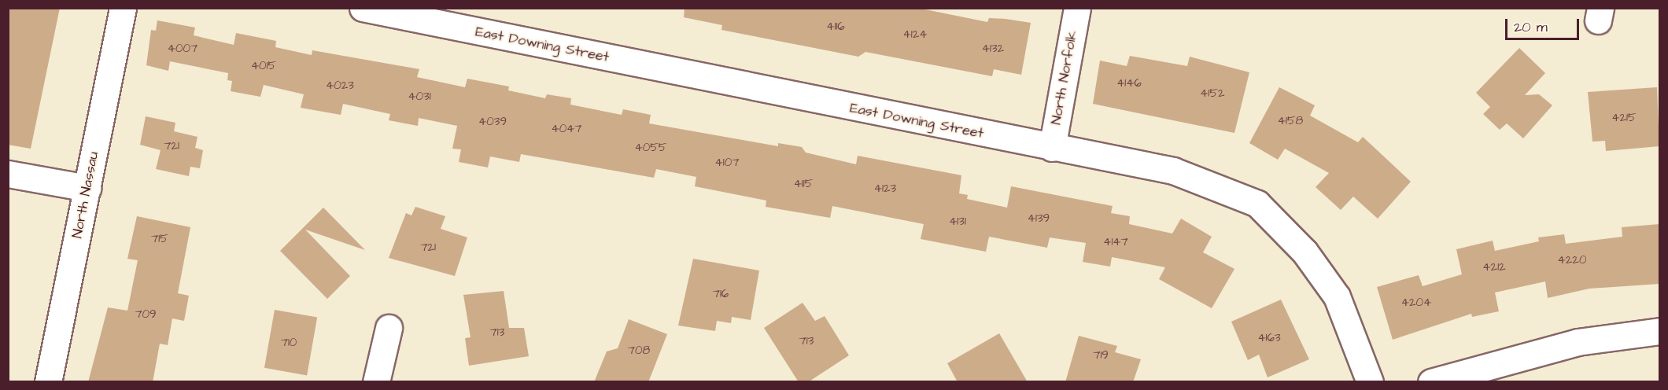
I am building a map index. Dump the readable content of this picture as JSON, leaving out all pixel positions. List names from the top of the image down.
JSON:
{
  "streets": {
    "street": ["East Downing Street", "North Norfolk", "North Nassau"]
  },
  "crossings": [
    ["East Downing Street", "North Norfolk"]
  ],
  "house_numbers": [
    "4116",
    "4124",
    "4007",
    "4132",
    "4015",
    "4146",
    "4023",
    "4152",
    "4031",
    "4215",
    "4158",
    "4039",
    "4047",
    "721",
    "4055",
    "4107",
    "4115",
    "4123",
    "4139",
    "4131",
    "715",
    "4147",
    "721",
    "4220",
    "4212",
    "716",
    "4204",
    "709",
    "713",
    "4163",
    "713",
    "710",
    "708",
    "719"
  ],
  "scale_bar": "20 m"
}
